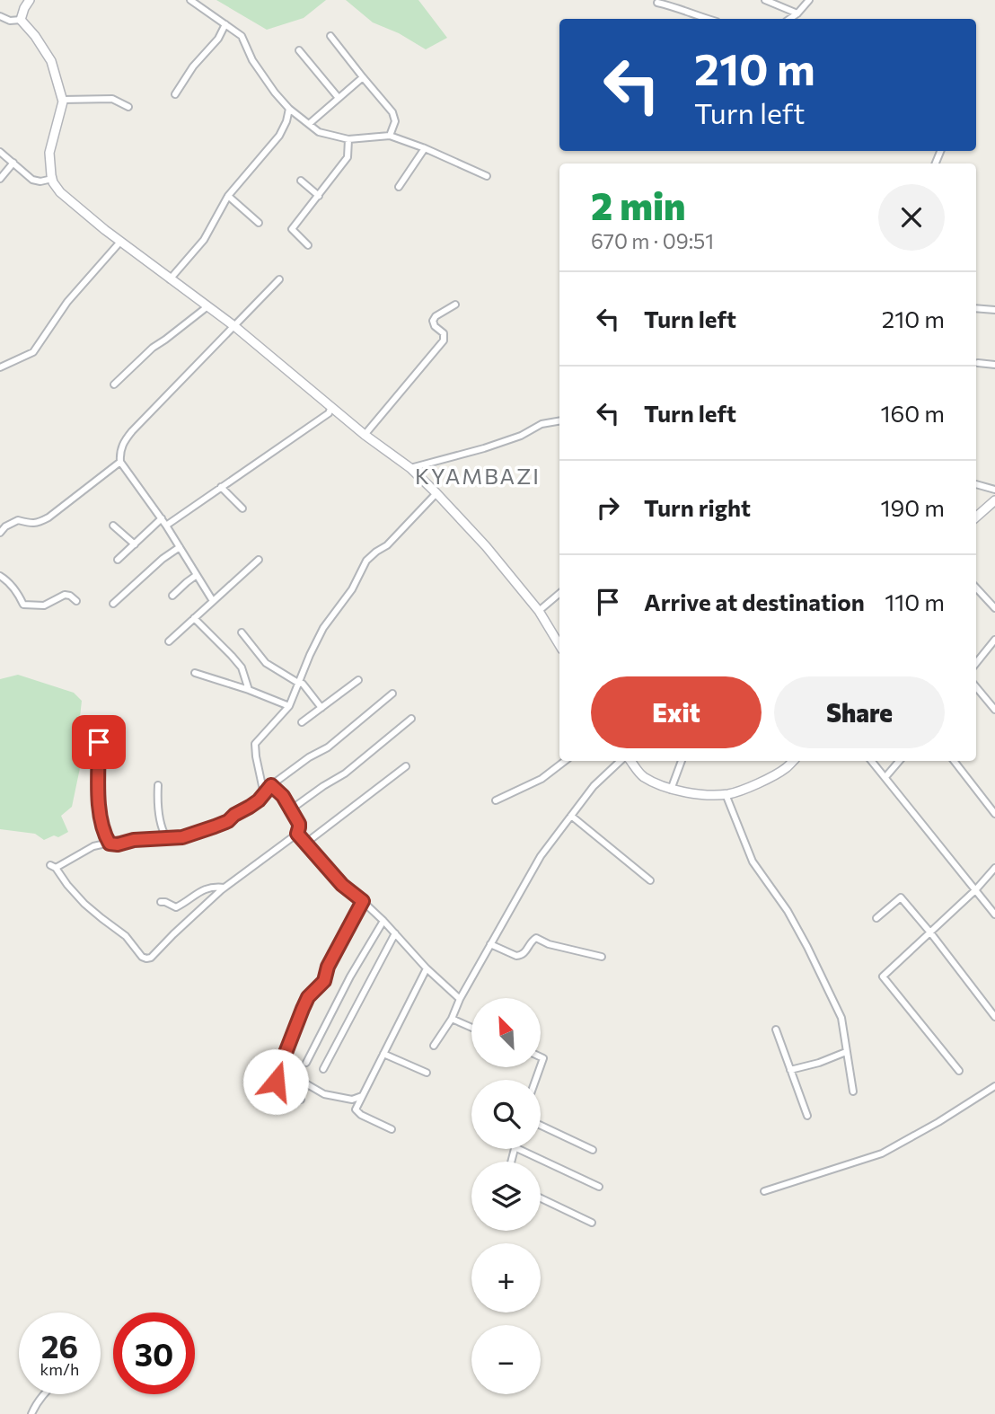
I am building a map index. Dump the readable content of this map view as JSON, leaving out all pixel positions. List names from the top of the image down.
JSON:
{
  "districts": ["KYAMBAZI"],
  "north": "top left",
  "page": {
    "turn": ["210 m", "Turn left"],
    "heading": ["2 min", "670 m · 09:51"],
    "list": [
      {
        "name": "Turn left",
        "value": "210 m"
      },
      {
        "name": "Turn left",
        "value": "160 m"
      },
      {
        "name": "Turn right",
        "value": "190 m"
      },
      {
        "name": "Arrive at destination",
        "value": "110 m"
      }
    ],
    "buttons": ["Exit", "Share"],
    "map_buttons": ["+", "−"],
    "speed": "26 km/h",
    "limit": "30"
  }
}
